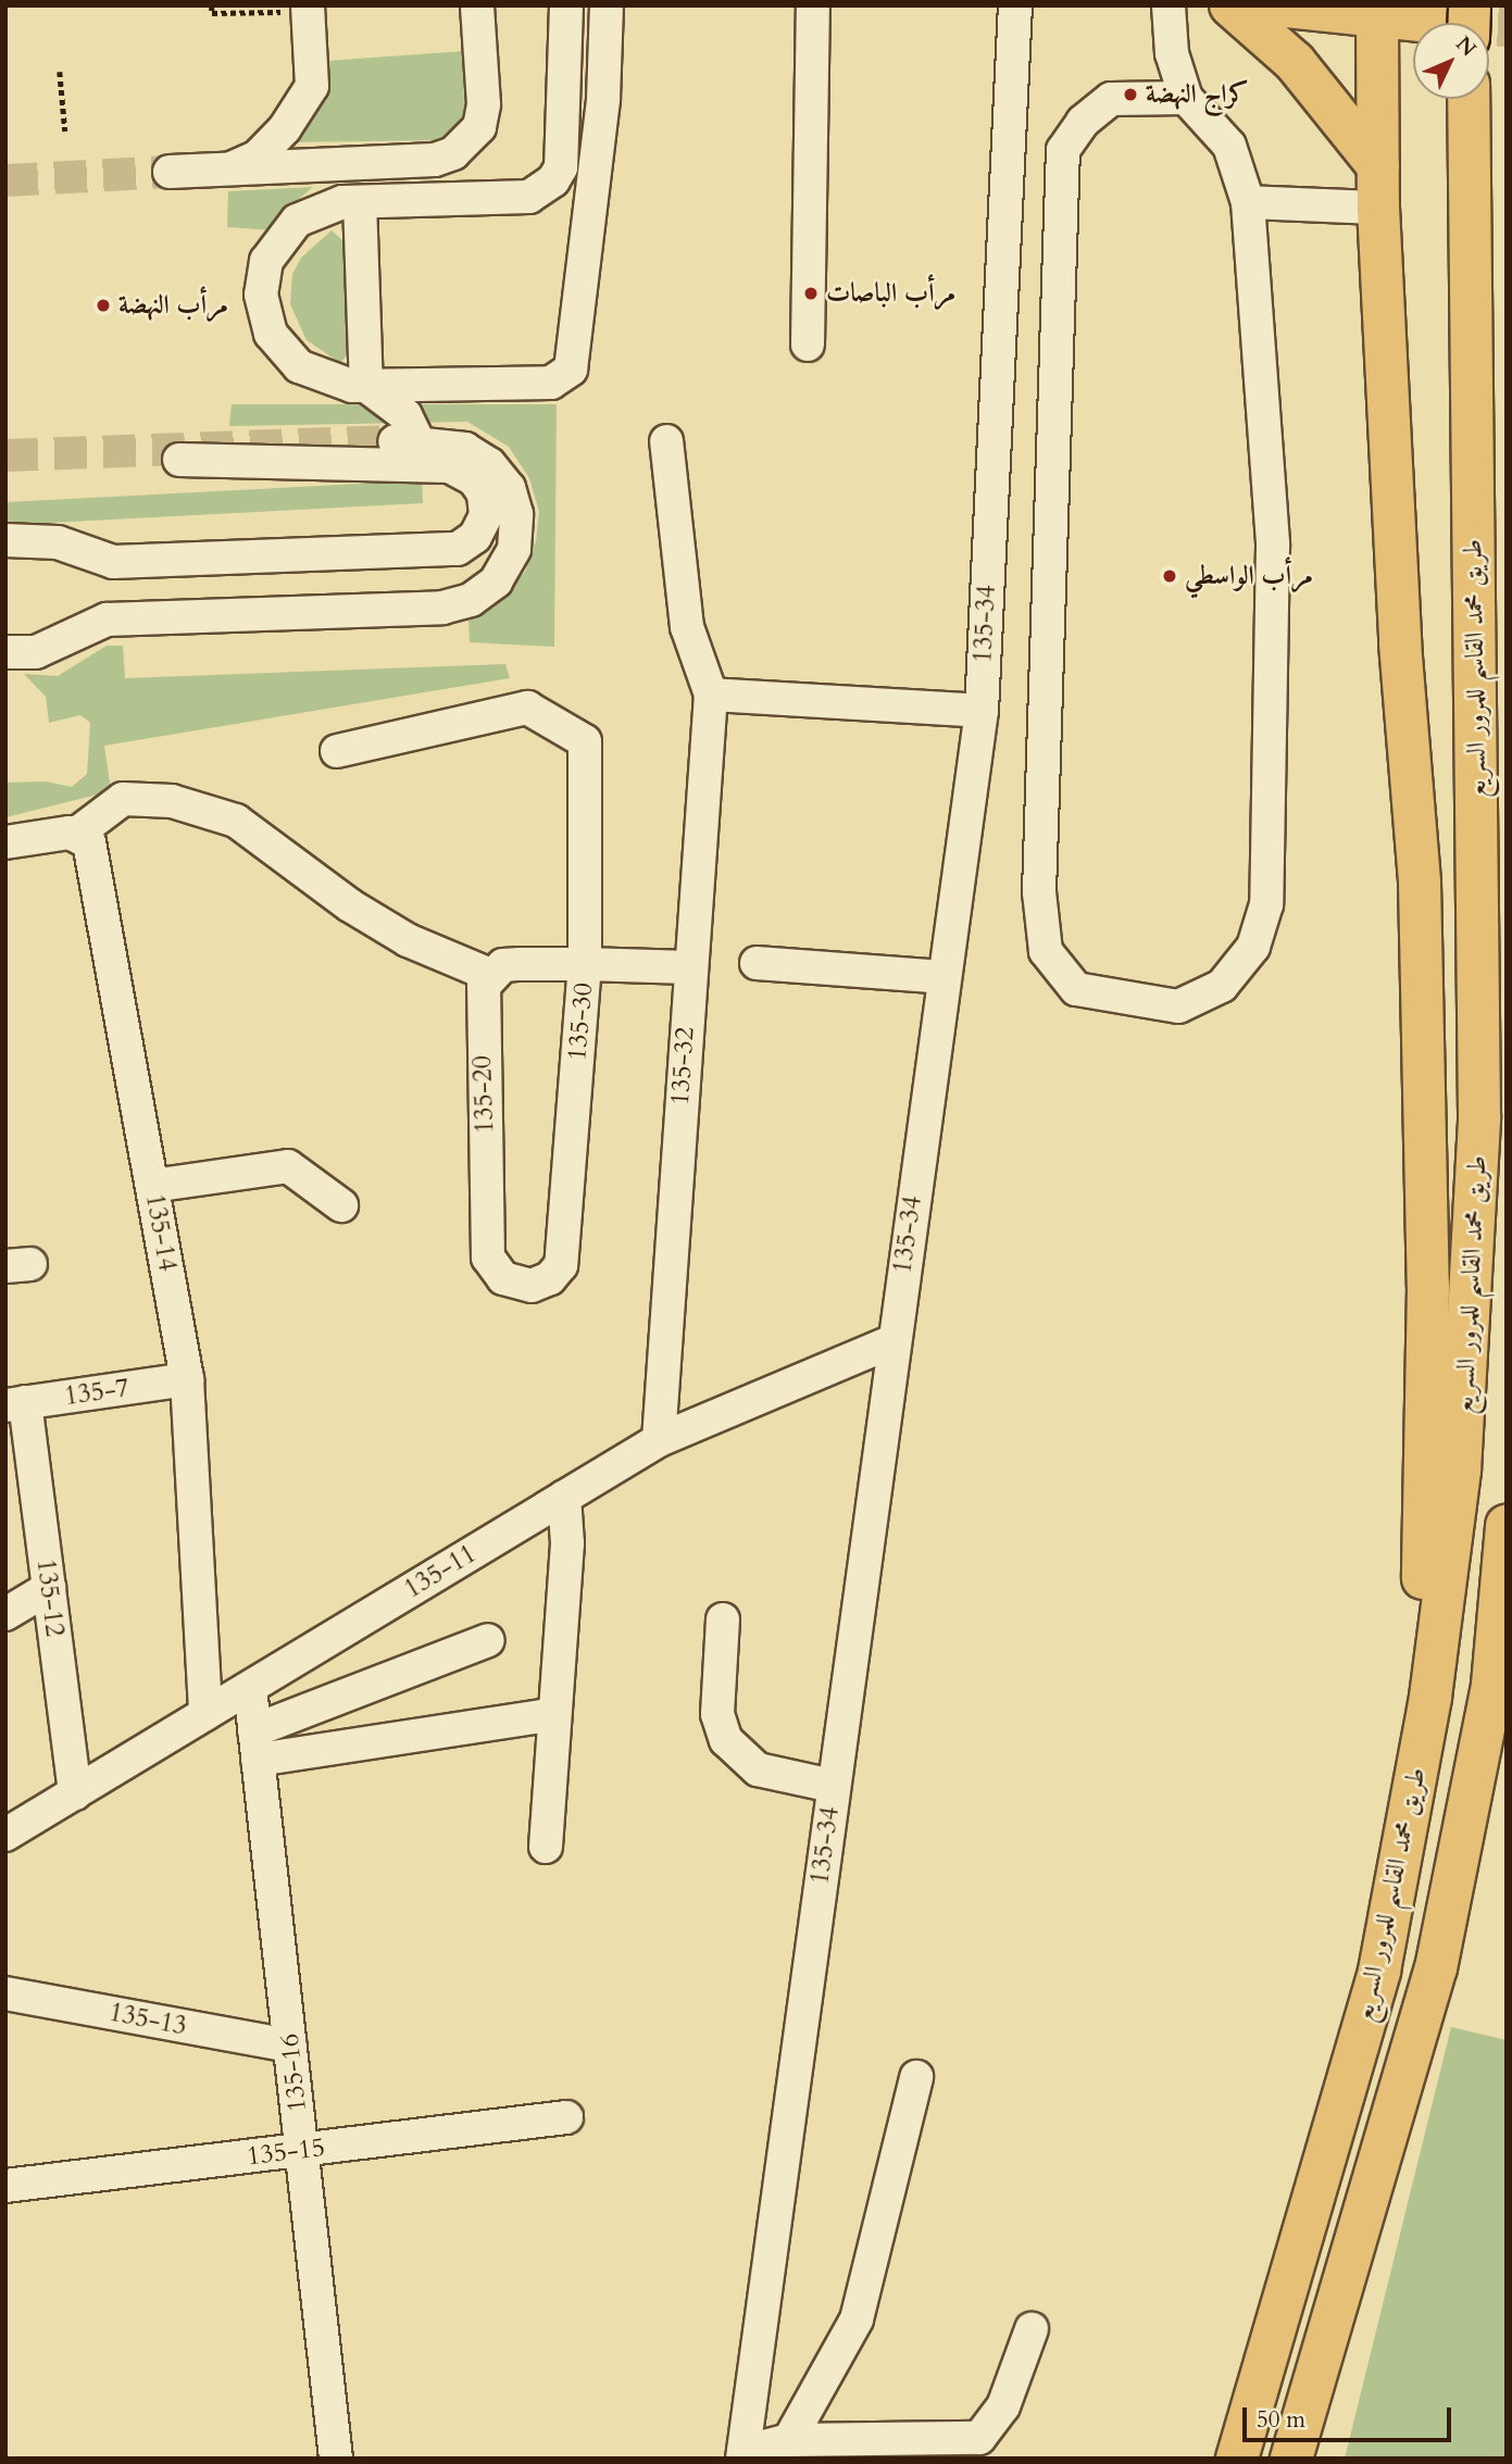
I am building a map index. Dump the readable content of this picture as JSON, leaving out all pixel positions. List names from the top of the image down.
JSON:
{
  "streets": {
    "highway": ["طريق محمد القاسم للمرور السريع"],
    "street": [
      "135-34",
      "135-30",
      "135-32",
      "135-20",
      "135-14",
      "135-7",
      "135-11",
      "135-12",
      "135-13",
      "135-16",
      "135-15"
    ]
  },
  "crossings": [
    ["135-34", "135-11"],
    ["135-30", "135-20"],
    ["135-32", "135-11"],
    ["135-14", "135-7"],
    ["135-14", "135-11"],
    ["135-7", "135-12"],
    ["135-11", "135-12"],
    ["135-11", "135-16"],
    ["135-13", "135-16"],
    ["135-16", "135-15"]
  ],
  "places": [
    "كراج النهضة",
    "مرأب الباصات",
    "مرأب النهضة",
    "مرأب الواسطي"
  ],
  "scale_bar": "50 m",
  "north": "top right"
}
